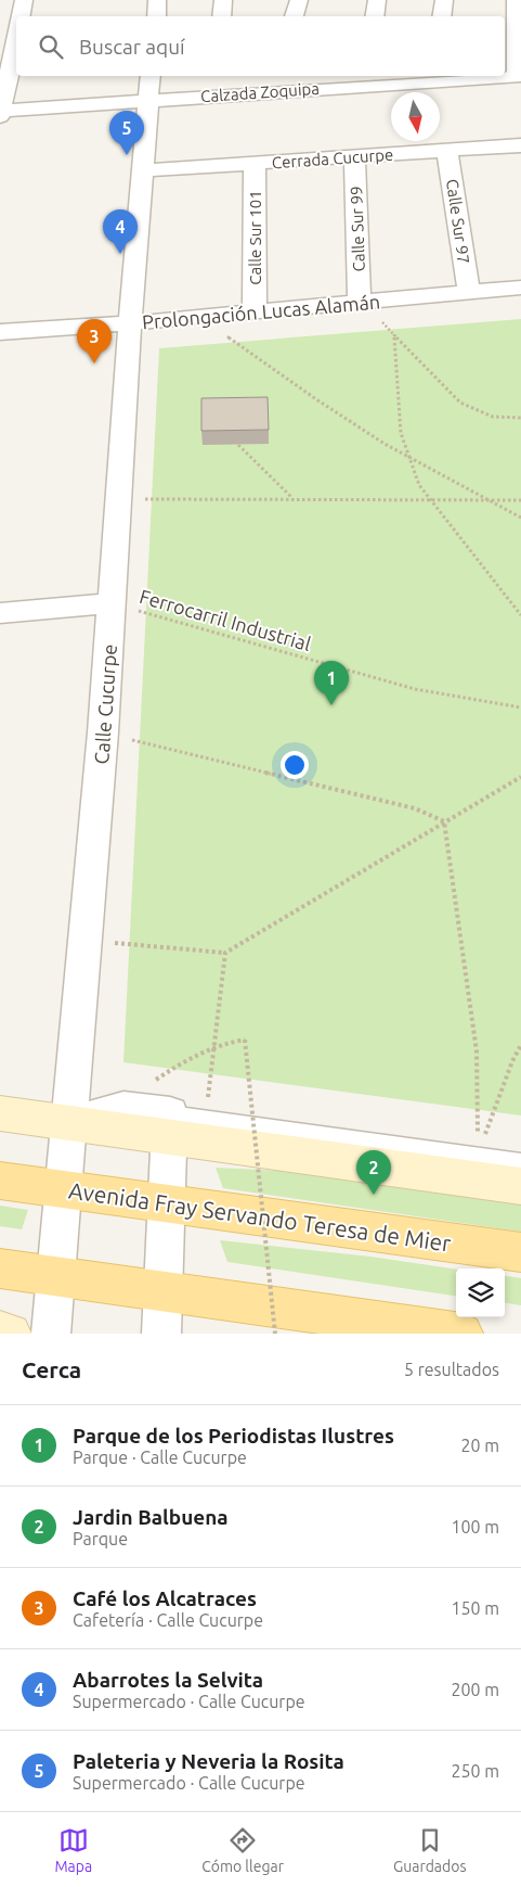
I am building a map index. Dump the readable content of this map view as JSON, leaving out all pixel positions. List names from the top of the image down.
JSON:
{
  "streets": {
    "main road": ["Avenida Fray Servando Teresa de Mier"],
    "street": [
      "Calzada Zoquipa",
      "Cerrada Cucurpe",
      "Calle Sur 97",
      "Calle Sur 99",
      "Calle Sur 101",
      "Prolongación Lucas Alamán",
      "Calle Cucurpe"
    ],
    "path": ["Ferrocarril Industrial"]
  },
  "crossings": [
    ["Calzada Zoquipa", "Calle Cucurpe"],
    ["Cerrada Cucurpe", "Calle Sur 97"],
    ["Cerrada Cucurpe", "Calle Sur 99"],
    ["Cerrada Cucurpe", "Calle Sur 101"],
    ["Cerrada Cucurpe", "Calle Cucurpe"],
    ["Calle Sur 97", "Prolongación Lucas Alamán"],
    ["Calle Sur 99", "Prolongación Lucas Alamán"],
    ["Calle Sur 101", "Prolongación Lucas Alamán"],
    ["Prolongación Lucas Alamán", "Calle Cucurpe"],
    ["Ferrocarril Industrial", "Calle Cucurpe"],
    ["Calle Cucurpe", "Avenida Fray Servando Teresa de Mier"]
  ],
  "north": "bottom",
  "page": {
    "search": "Buscar aquí",
    "pins": [
      "5",
      "4",
      "3",
      "1",
      "2"
    ],
    "heading": ["Cerca", "5 resultados"],
    "list": [
      {
        "mark": "1",
        "name": "Parque de los Periodistas Ilustres",
        "note": "Parque · Calle Cucurpe",
        "value": "20 m"
      },
      {
        "mark": "2",
        "name": "Jardin Balbuena",
        "note": "Parque",
        "value": "100 m"
      },
      {
        "mark": "3",
        "name": "Café los Alcatraces",
        "note": "Cafetería · Calle Cucurpe",
        "value": "150 m"
      },
      {
        "mark": "4",
        "name": "Abarrotes la Selvita",
        "note": "Supermercado · Calle Cucurpe",
        "value": "200 m"
      },
      {
        "mark": "5",
        "name": "Paleteria y Neveria la Rosita",
        "note": "Supermercado · Calle Cucurpe",
        "value": "250 m"
      }
    ],
    "nav": ["Mapa", "Cómo llegar", "Guardados"]
  }
}
